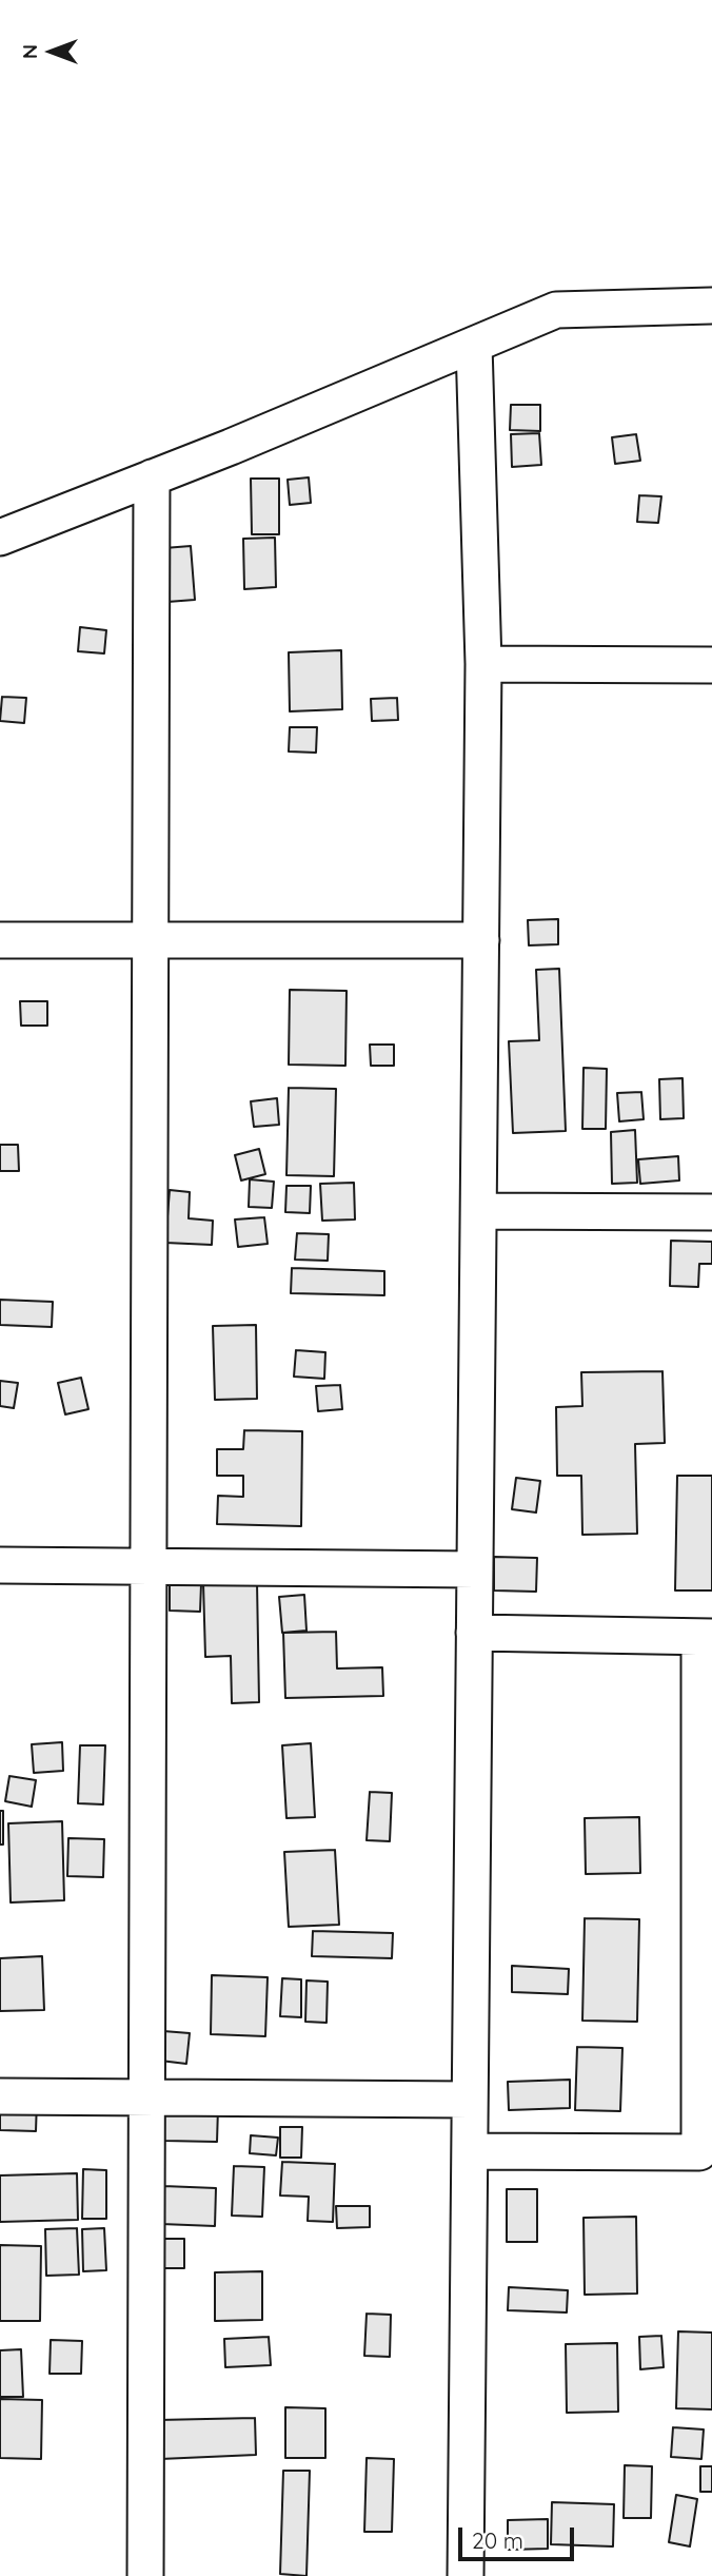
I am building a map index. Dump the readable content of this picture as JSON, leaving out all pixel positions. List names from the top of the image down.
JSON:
{
  "scale_bar": "20 m",
  "north": "left"
}
